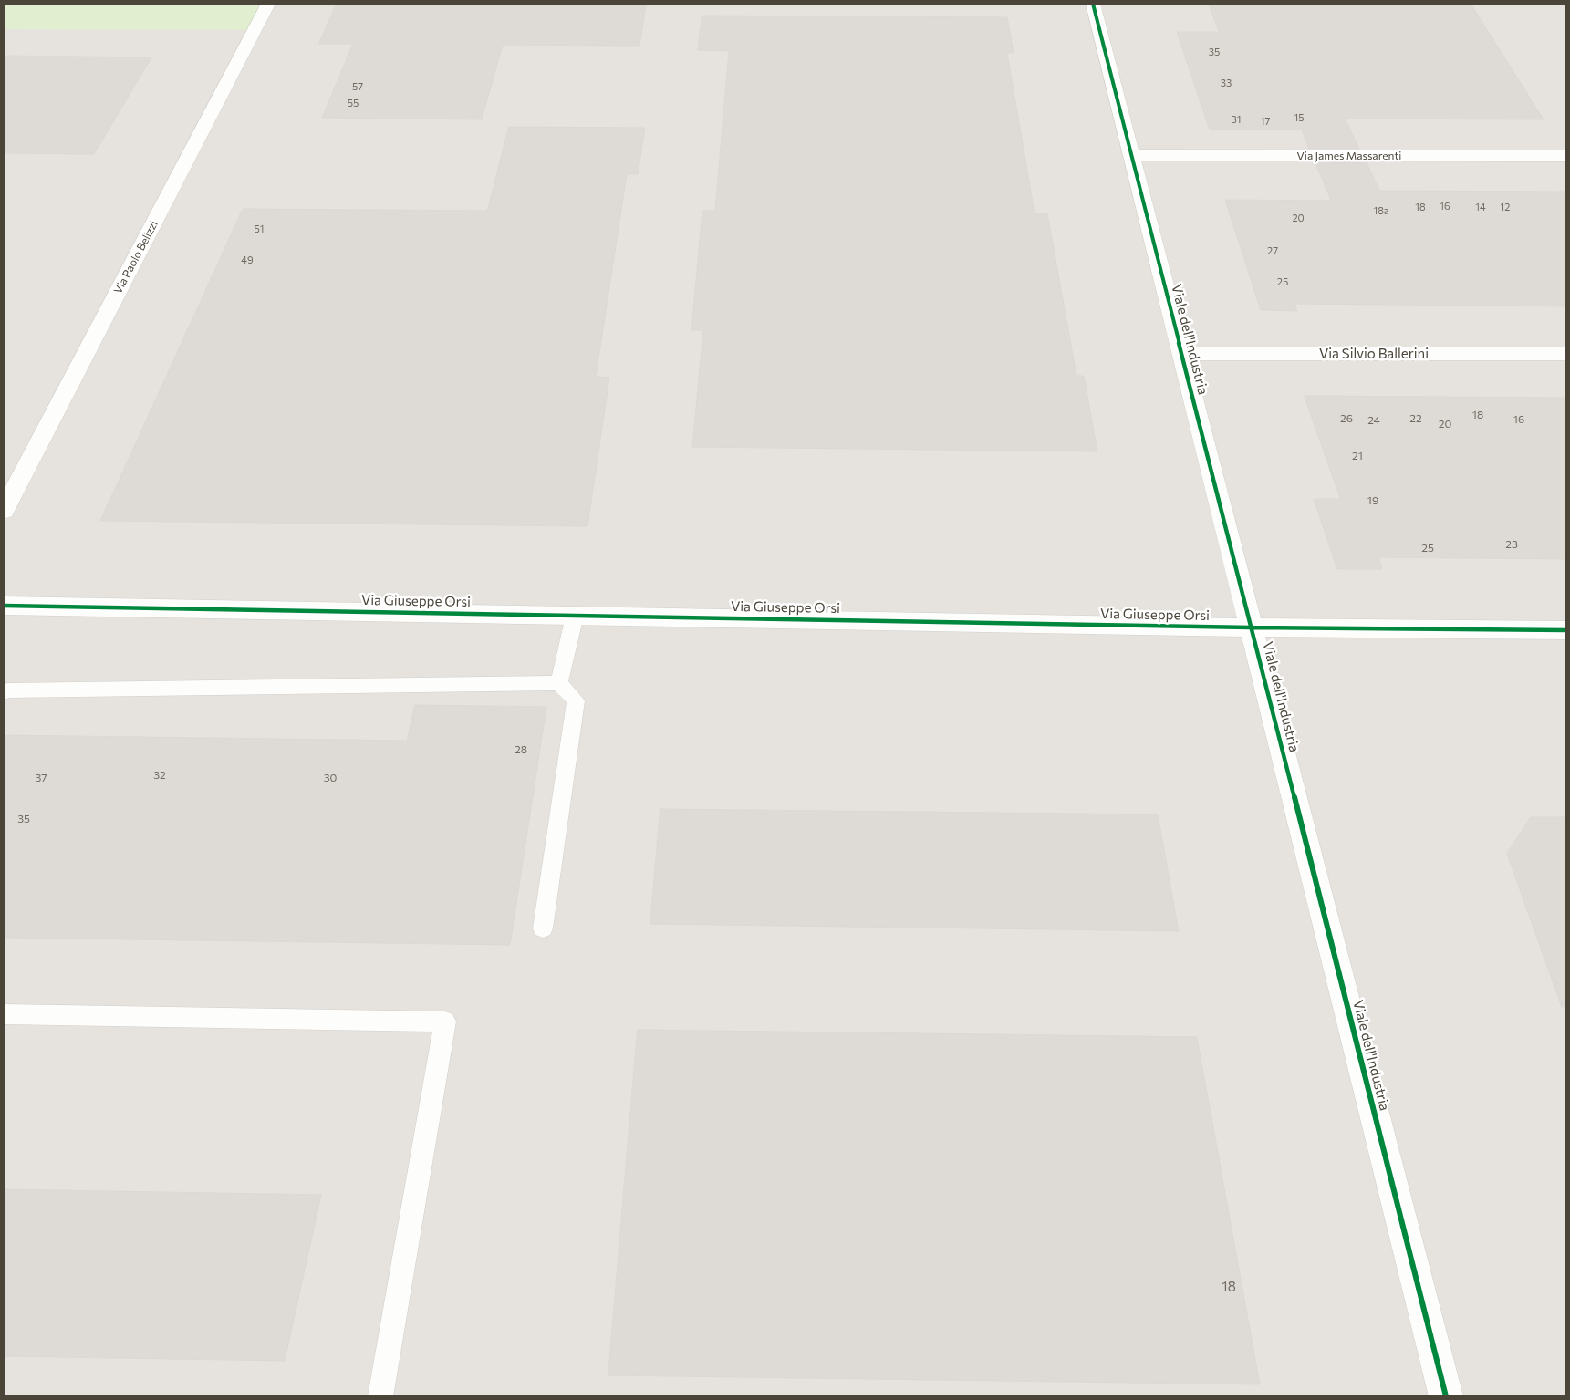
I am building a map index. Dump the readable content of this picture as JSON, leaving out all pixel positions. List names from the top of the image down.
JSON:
{
  "streets": {
    "street": [
      "Via James Massarenti",
      "Via Paolo Belizzi",
      "Viale dell'Industria",
      "Via Silvio Ballerini",
      "Via Giuseppe Orsi"
    ]
  },
  "crossings": [
    ["Via James Massarenti", "Viale dell'Industria"],
    ["Viale dell'Industria", "Via Silvio Ballerini"],
    ["Viale dell'Industria", "Via Giuseppe Orsi"]
  ],
  "house_numbers": [
    "35",
    "33",
    "57",
    "55",
    "15",
    "31",
    "17",
    "16",
    "18",
    "14",
    "12",
    "18a",
    "20",
    "51",
    "27",
    "49",
    "25",
    "18",
    "26",
    "22",
    "16",
    "24",
    "20",
    "21",
    "19",
    "23",
    "25",
    "28",
    "32",
    "37",
    "30",
    "35",
    "18"
  ]
}
